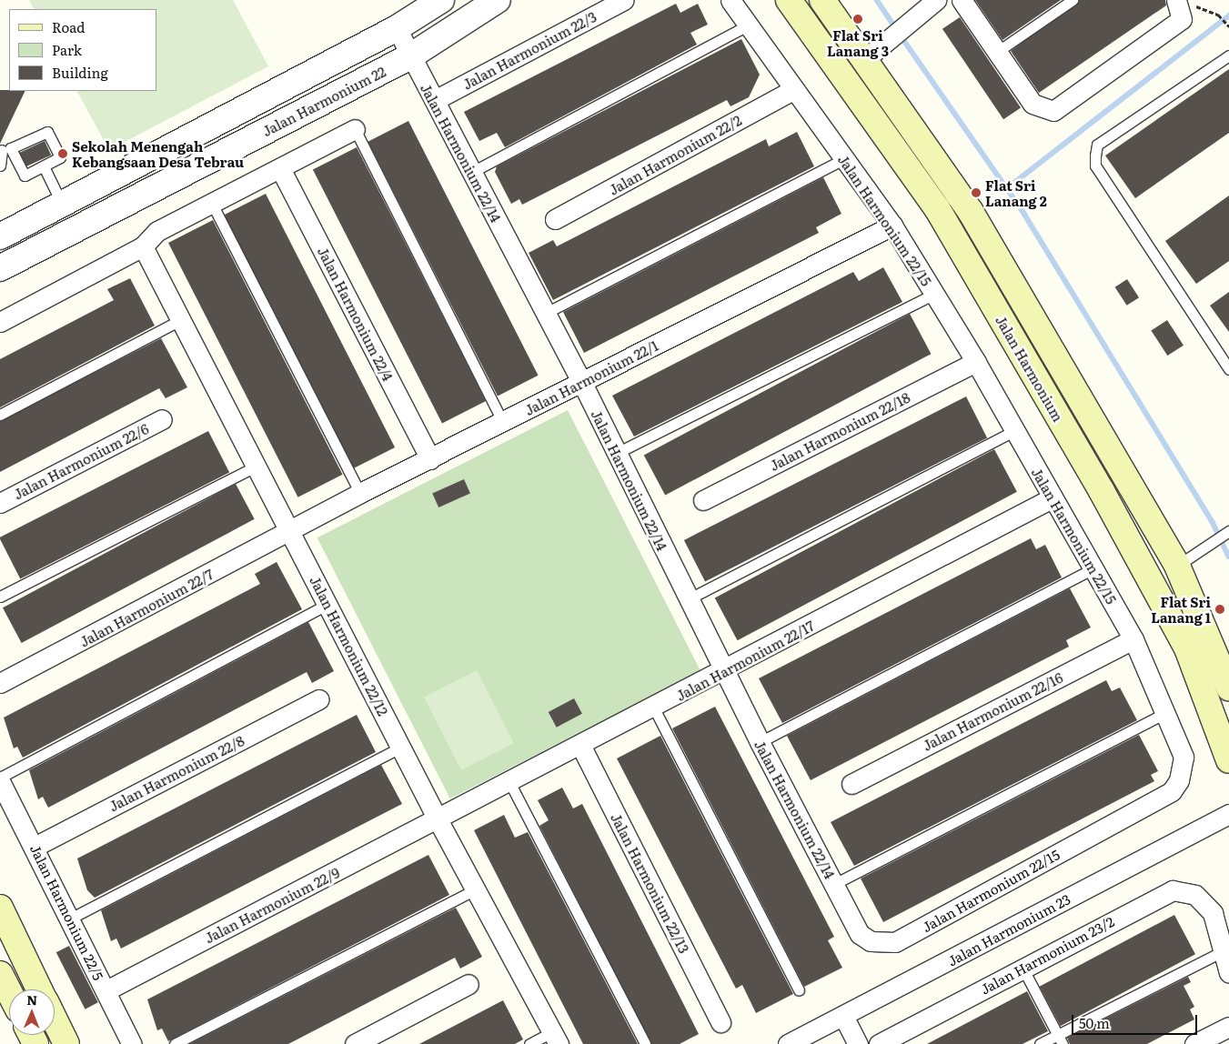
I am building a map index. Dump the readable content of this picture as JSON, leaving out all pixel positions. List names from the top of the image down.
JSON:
{
  "streets": {
    "main road": ["Jalan Harmonium"],
    "street": [
      "Jalan Harmonium 22/3",
      "Jalan Harmonium 22",
      "Jalan Harmonium 22/14",
      "Jalan Harmonium 22/2",
      "Jalan Harmonium 22/15",
      "Jalan Harmonium 22/4",
      "Jalan Harmonium 22/1",
      "Jalan Harmonium 22/18",
      "Jalan Harmonium 22/6",
      "Jalan Harmonium 22/7",
      "Jalan Harmonium 22/12",
      "Jalan Harmonium 22/17",
      "Jalan Harmonium 22/16",
      "Jalan Harmonium 22/8",
      "Jalan Harmonium 22/13",
      "Jalan Harmonium 22/9",
      "Jalan Harmonium 22/5",
      "Jalan Harmonium 23",
      "Jalan Harmonium 23/2"
    ]
  },
  "crossings": [
    ["Jalan Harmonium 22/3", "Jalan Harmonium 22/14"],
    ["Jalan Harmonium 22", "Jalan Harmonium 22/14"],
    ["Jalan Harmonium 22/14", "Jalan Harmonium 22/15"],
    ["Jalan Harmonium 22/14", "Jalan Harmonium 22/1"],
    ["Jalan Harmonium 22/14", "Jalan Harmonium 22/17"],
    ["Jalan Harmonium 22/2", "Jalan Harmonium 22/15"],
    ["Jalan Harmonium 22/15", "Jalan Harmonium 22/1"],
    ["Jalan Harmonium 22/15", "Jalan Harmonium 22/18"],
    ["Jalan Harmonium 22/15", "Jalan Harmonium 22/17"],
    ["Jalan Harmonium 22/15", "Jalan Harmonium 22/16"],
    ["Jalan Harmonium 22/4", "Jalan Harmonium 22/1"],
    ["Jalan Harmonium 22/1", "Jalan Harmonium 22/7"],
    ["Jalan Harmonium 22/1", "Jalan Harmonium 22/12"],
    ["Jalan Harmonium 22/7", "Jalan Harmonium 22/12"],
    ["Jalan Harmonium 22/12", "Jalan Harmonium 22/17"],
    ["Jalan Harmonium 22/12", "Jalan Harmonium 22/9"],
    ["Jalan Harmonium 22/17", "Jalan Harmonium 22/13"],
    ["Jalan Harmonium 22/17", "Jalan Harmonium 22/9"],
    ["Jalan Harmonium 22/8", "Jalan Harmonium 22/5"],
    ["Jalan Harmonium 22/9", "Jalan Harmonium 22/5"]
  ],
  "places": [
    "Flat Sri Lanang 3",
    "Sekolah Menengah Kebangsaan Desa Tebrau",
    "Flat Sri Lanang 2",
    "Flat Sri Lanang 1"
  ],
  "legend": ["Road", "Park", "Building"],
  "scale_bar": "50 m",
  "north": "top"
}
